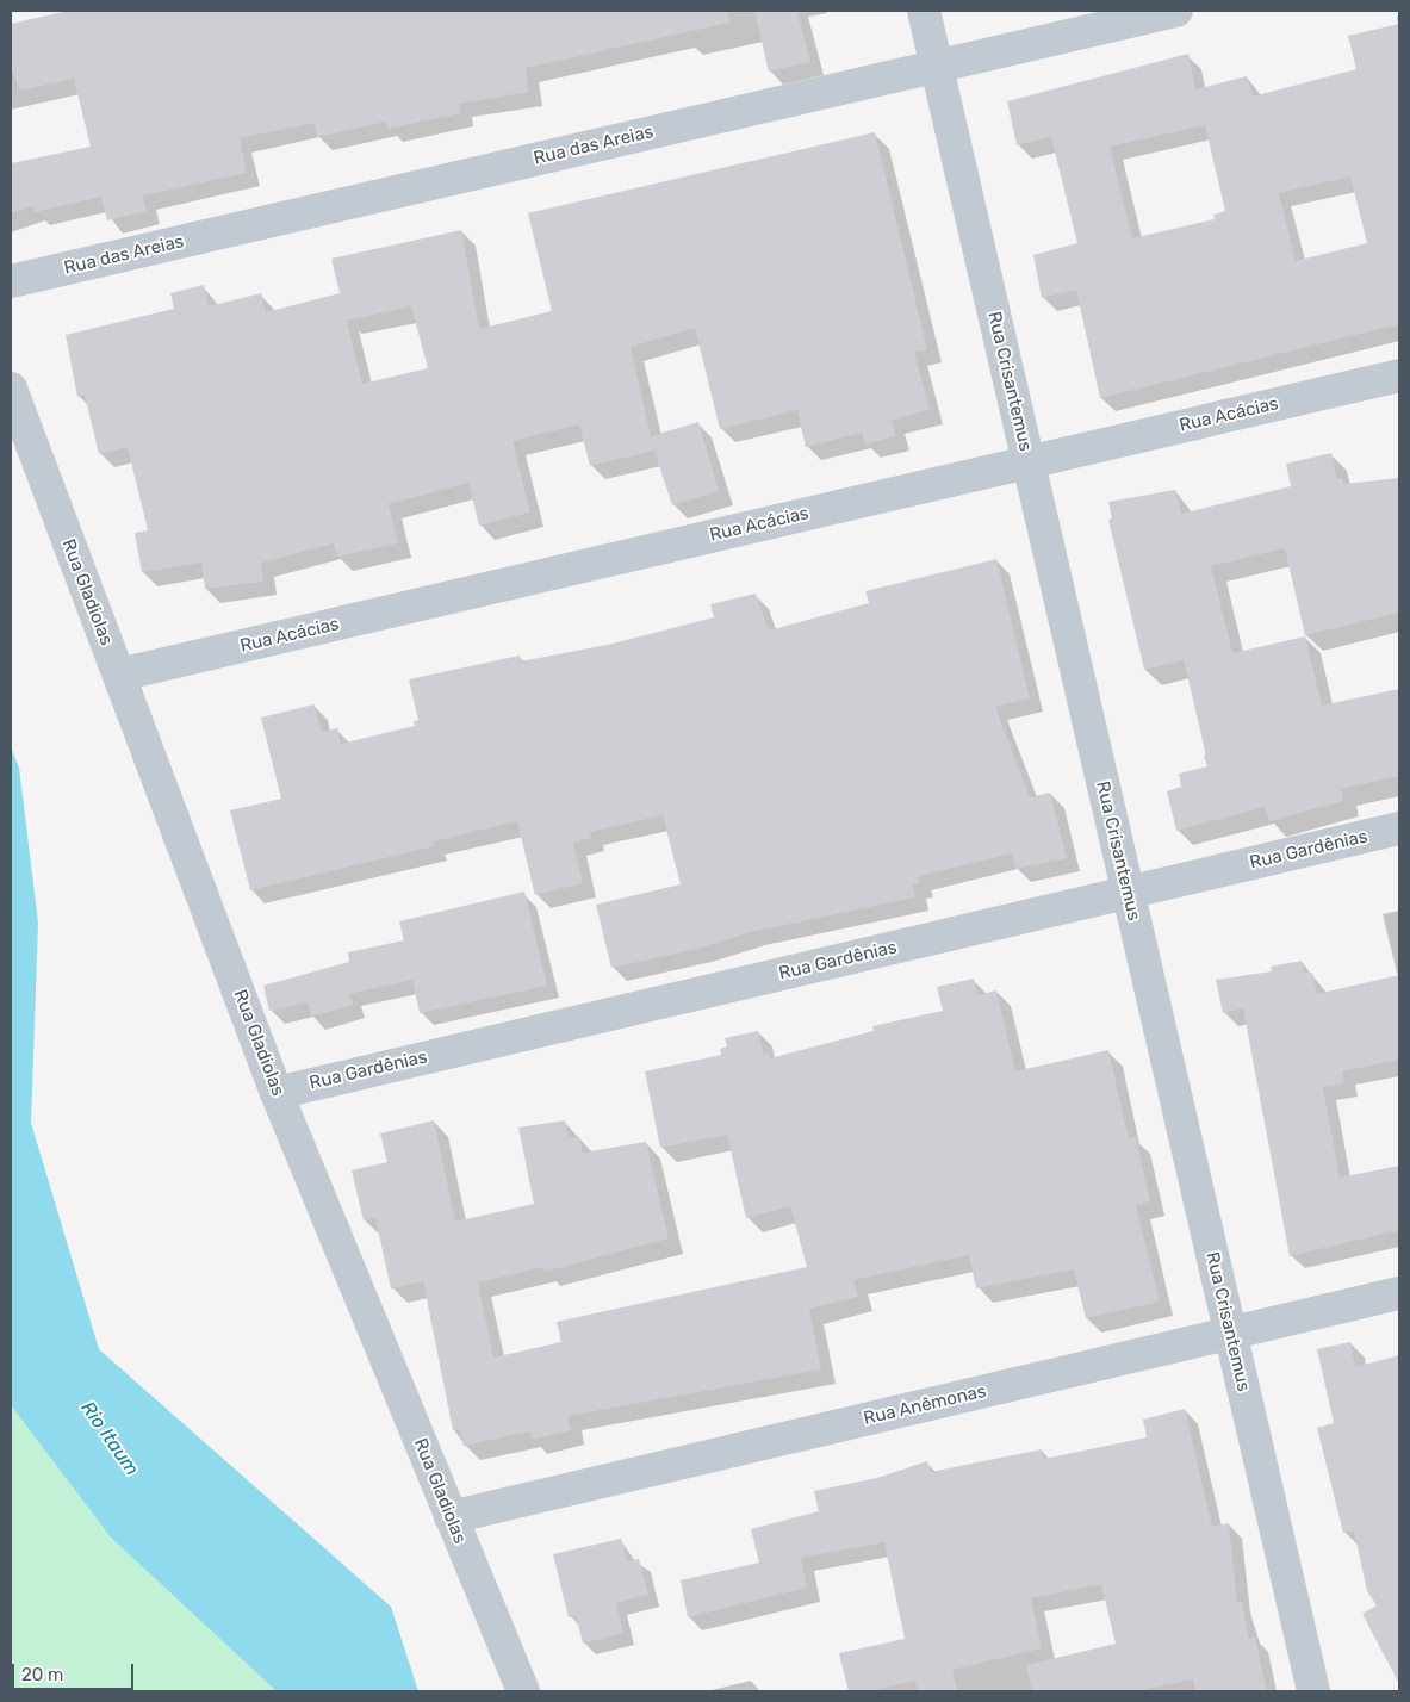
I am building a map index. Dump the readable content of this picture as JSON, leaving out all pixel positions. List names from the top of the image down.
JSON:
{
  "streets": {
    "street": [
      "Rua das Areias",
      "Rua Crisantemus",
      "Rua Acácias",
      "Rua Gladiolas",
      "Rua Gardênias",
      "Rua Anêmonas"
    ]
  },
  "crossings": [
    ["Rua das Areias", "Rua Crisantemus"],
    ["Rua Crisantemus", "Rua Acácias"],
    ["Rua Crisantemus", "Rua Gardênias"],
    ["Rua Crisantemus", "Rua Anêmonas"],
    ["Rua Acácias", "Rua Gladiolas"],
    ["Rua Gladiolas", "Rua Gardênias"],
    ["Rua Gladiolas", "Rua Anêmonas"]
  ],
  "water": ["Rio Itaum"],
  "scale_bar": "20 m"
}
